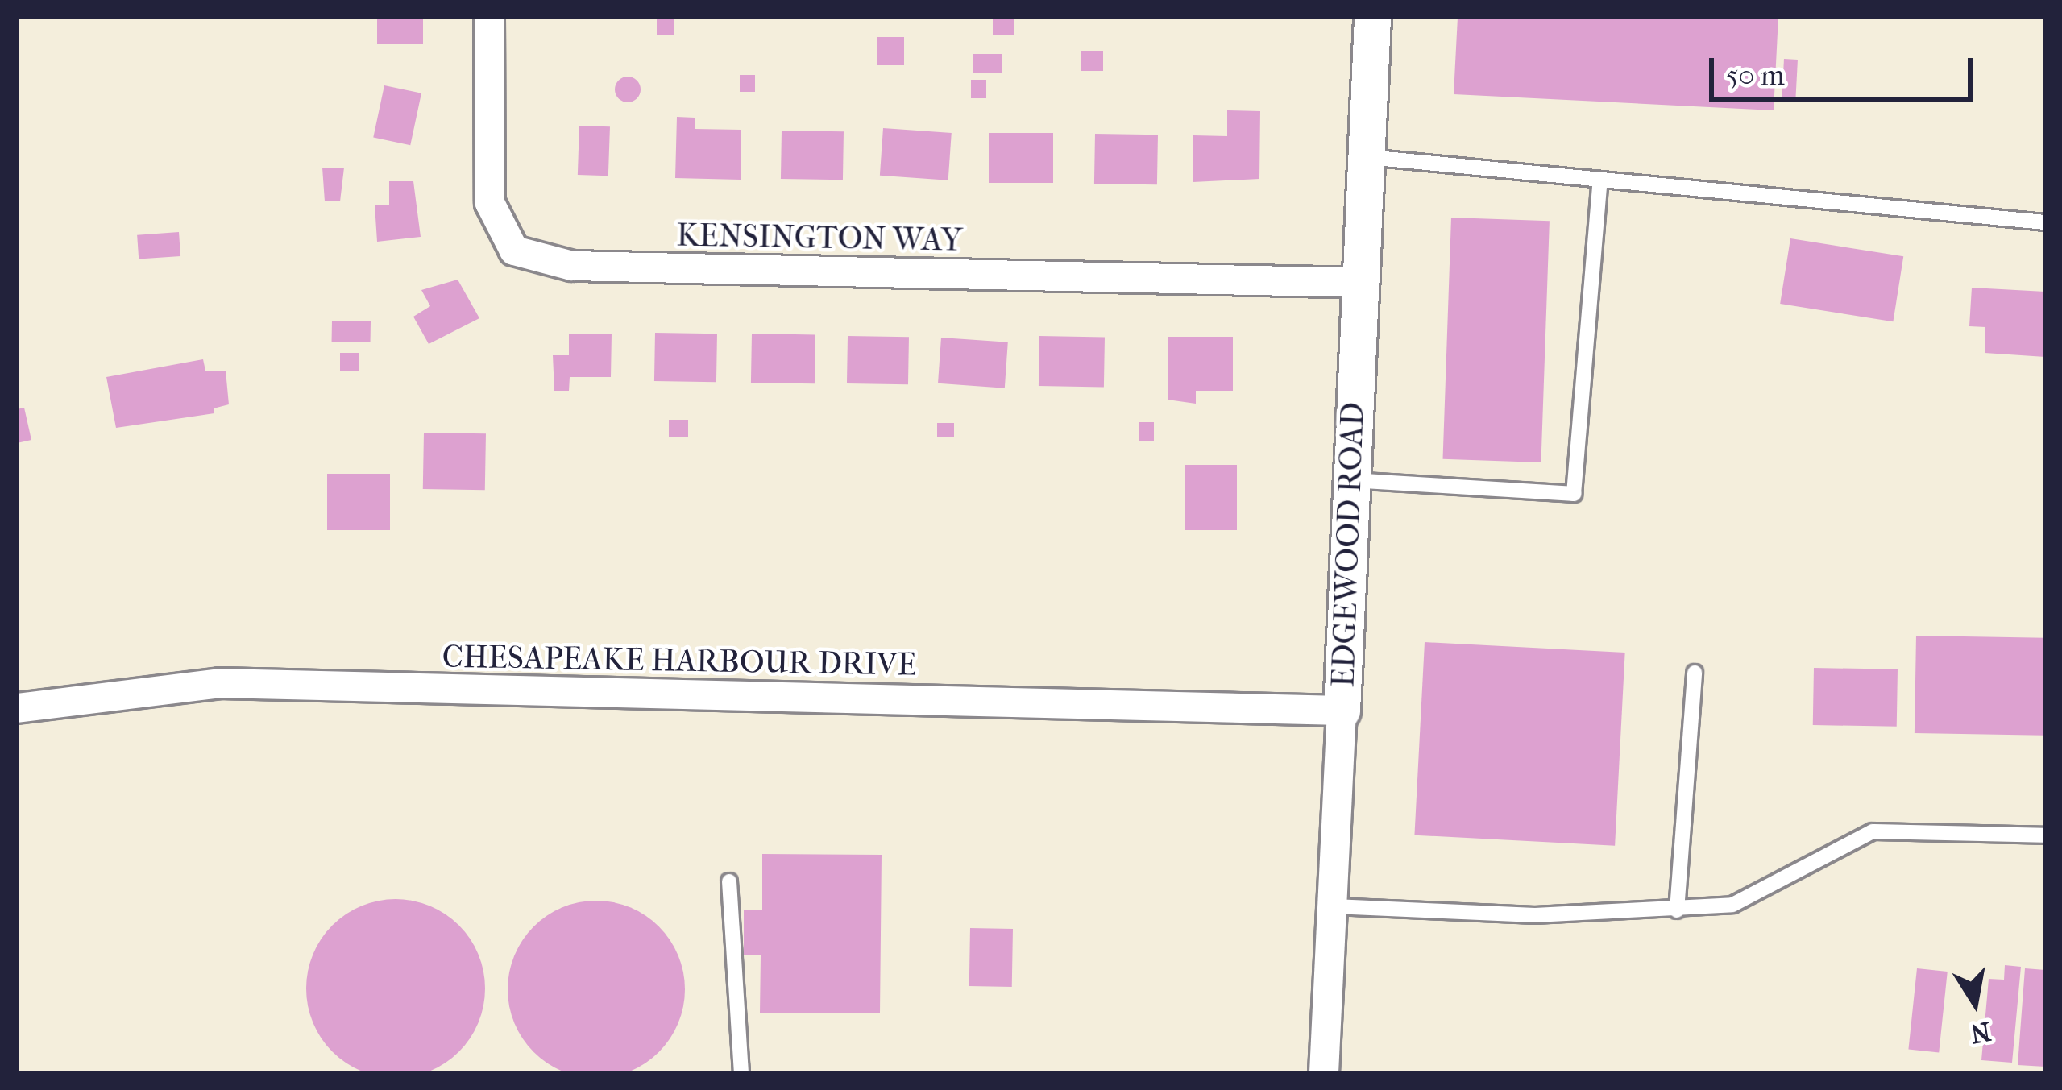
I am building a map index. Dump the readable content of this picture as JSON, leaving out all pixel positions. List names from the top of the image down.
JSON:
{
  "streets": {
    "street": ["KENSINGTON WAY", "EDGEWOOD ROAD", "CHESAPEAKE HARBOUR DRIVE"]
  },
  "crossings": [
    ["KENSINGTON WAY", "EDGEWOOD ROAD"],
    ["EDGEWOOD ROAD", "CHESAPEAKE HARBOUR DRIVE"]
  ],
  "scale_bar": "50 m",
  "north": "bottom"
}
